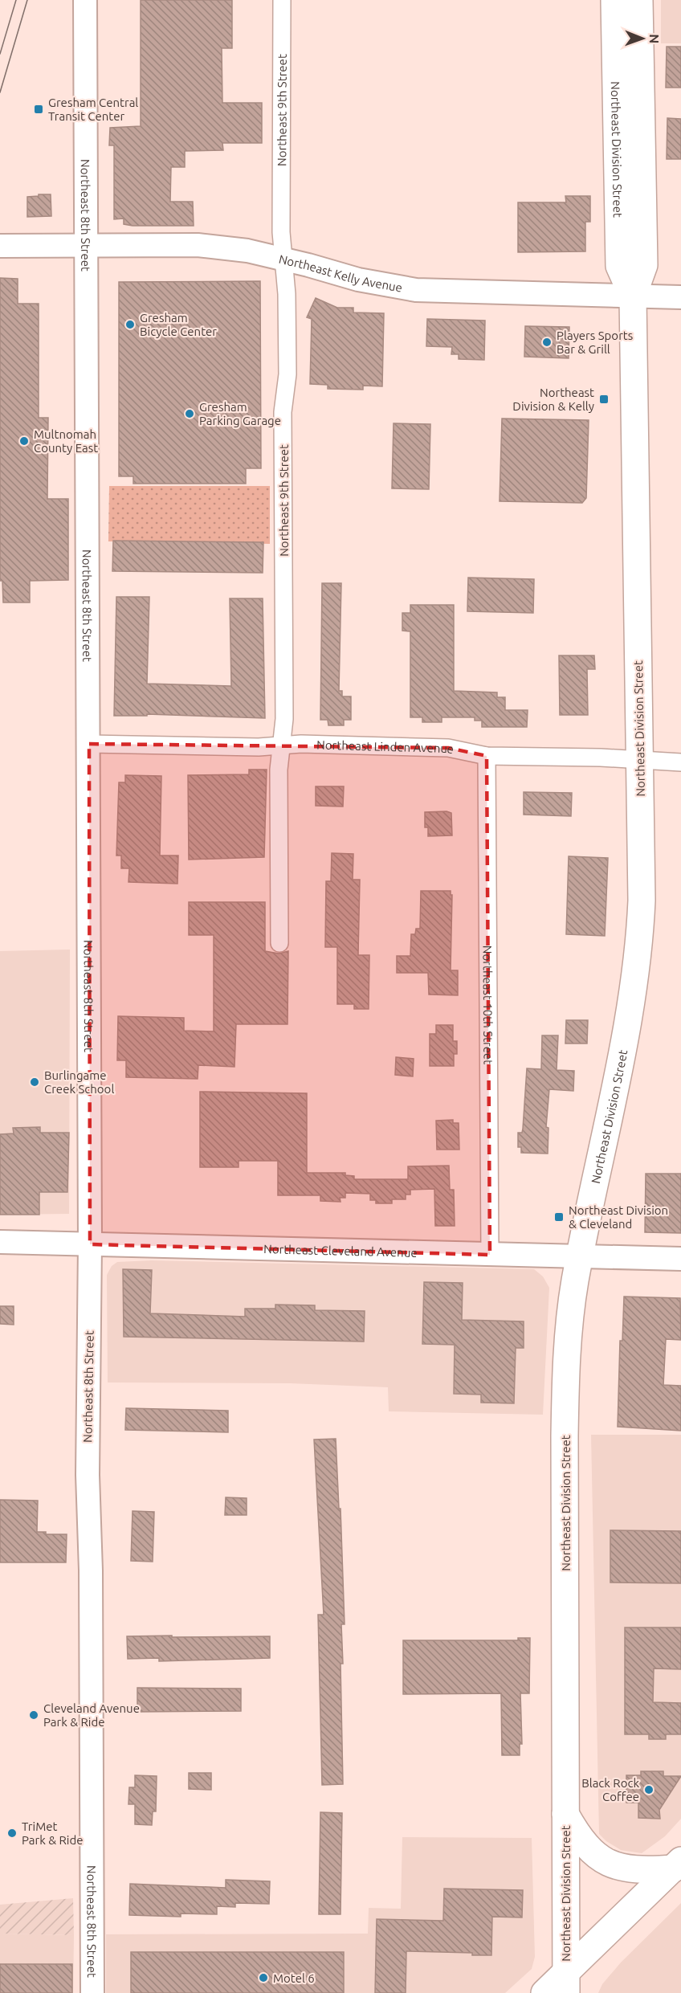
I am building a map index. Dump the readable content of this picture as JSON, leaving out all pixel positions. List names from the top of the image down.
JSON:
{
  "streets": {
    "main road": ["Northeast Division Street"],
    "street": [
      "Northeast 9th Street",
      "Northeast 8th Street",
      "Northeast Kelly Avenue",
      "Northeast Linden Avenue",
      "Northeast 10th Street",
      "Northeast Cleveland Avenue"
    ]
  },
  "crossings": [
    ["Northeast 9th Street", "Northeast Kelly Avenue"],
    ["Northeast 9th Street", "Northeast Linden Avenue"],
    ["Northeast Division Street", "Northeast Kelly Avenue"],
    ["Northeast Division Street", "Northeast Linden Avenue"],
    ["Northeast Division Street", "Northeast Cleveland Avenue"],
    ["Northeast 8th Street", "Northeast Kelly Avenue"],
    ["Northeast 8th Street", "Northeast Linden Avenue"],
    ["Northeast 8th Street", "Northeast Cleveland Avenue"],
    ["Northeast Linden Avenue", "Northeast 10th Street"],
    ["Northeast 10th Street", "Northeast Cleveland Avenue"]
  ],
  "places": {
    "transit": ["Gresham Central Transit Center", "Northeast Division & Kelly", "Northeast Division & Cleveland"],
    "other": [
      "Gresham Bicycle Center",
      "Players Sports Bar & Grill",
      "Gresham Parking Garage",
      "Multnomah County East",
      "Burlingame Creek School",
      "Cleveland Avenue Park & Ride",
      "Black Rock Coffee",
      "TriMet Park & Ride",
      "Motel 6"
    ]
  },
  "north": "right"
}
